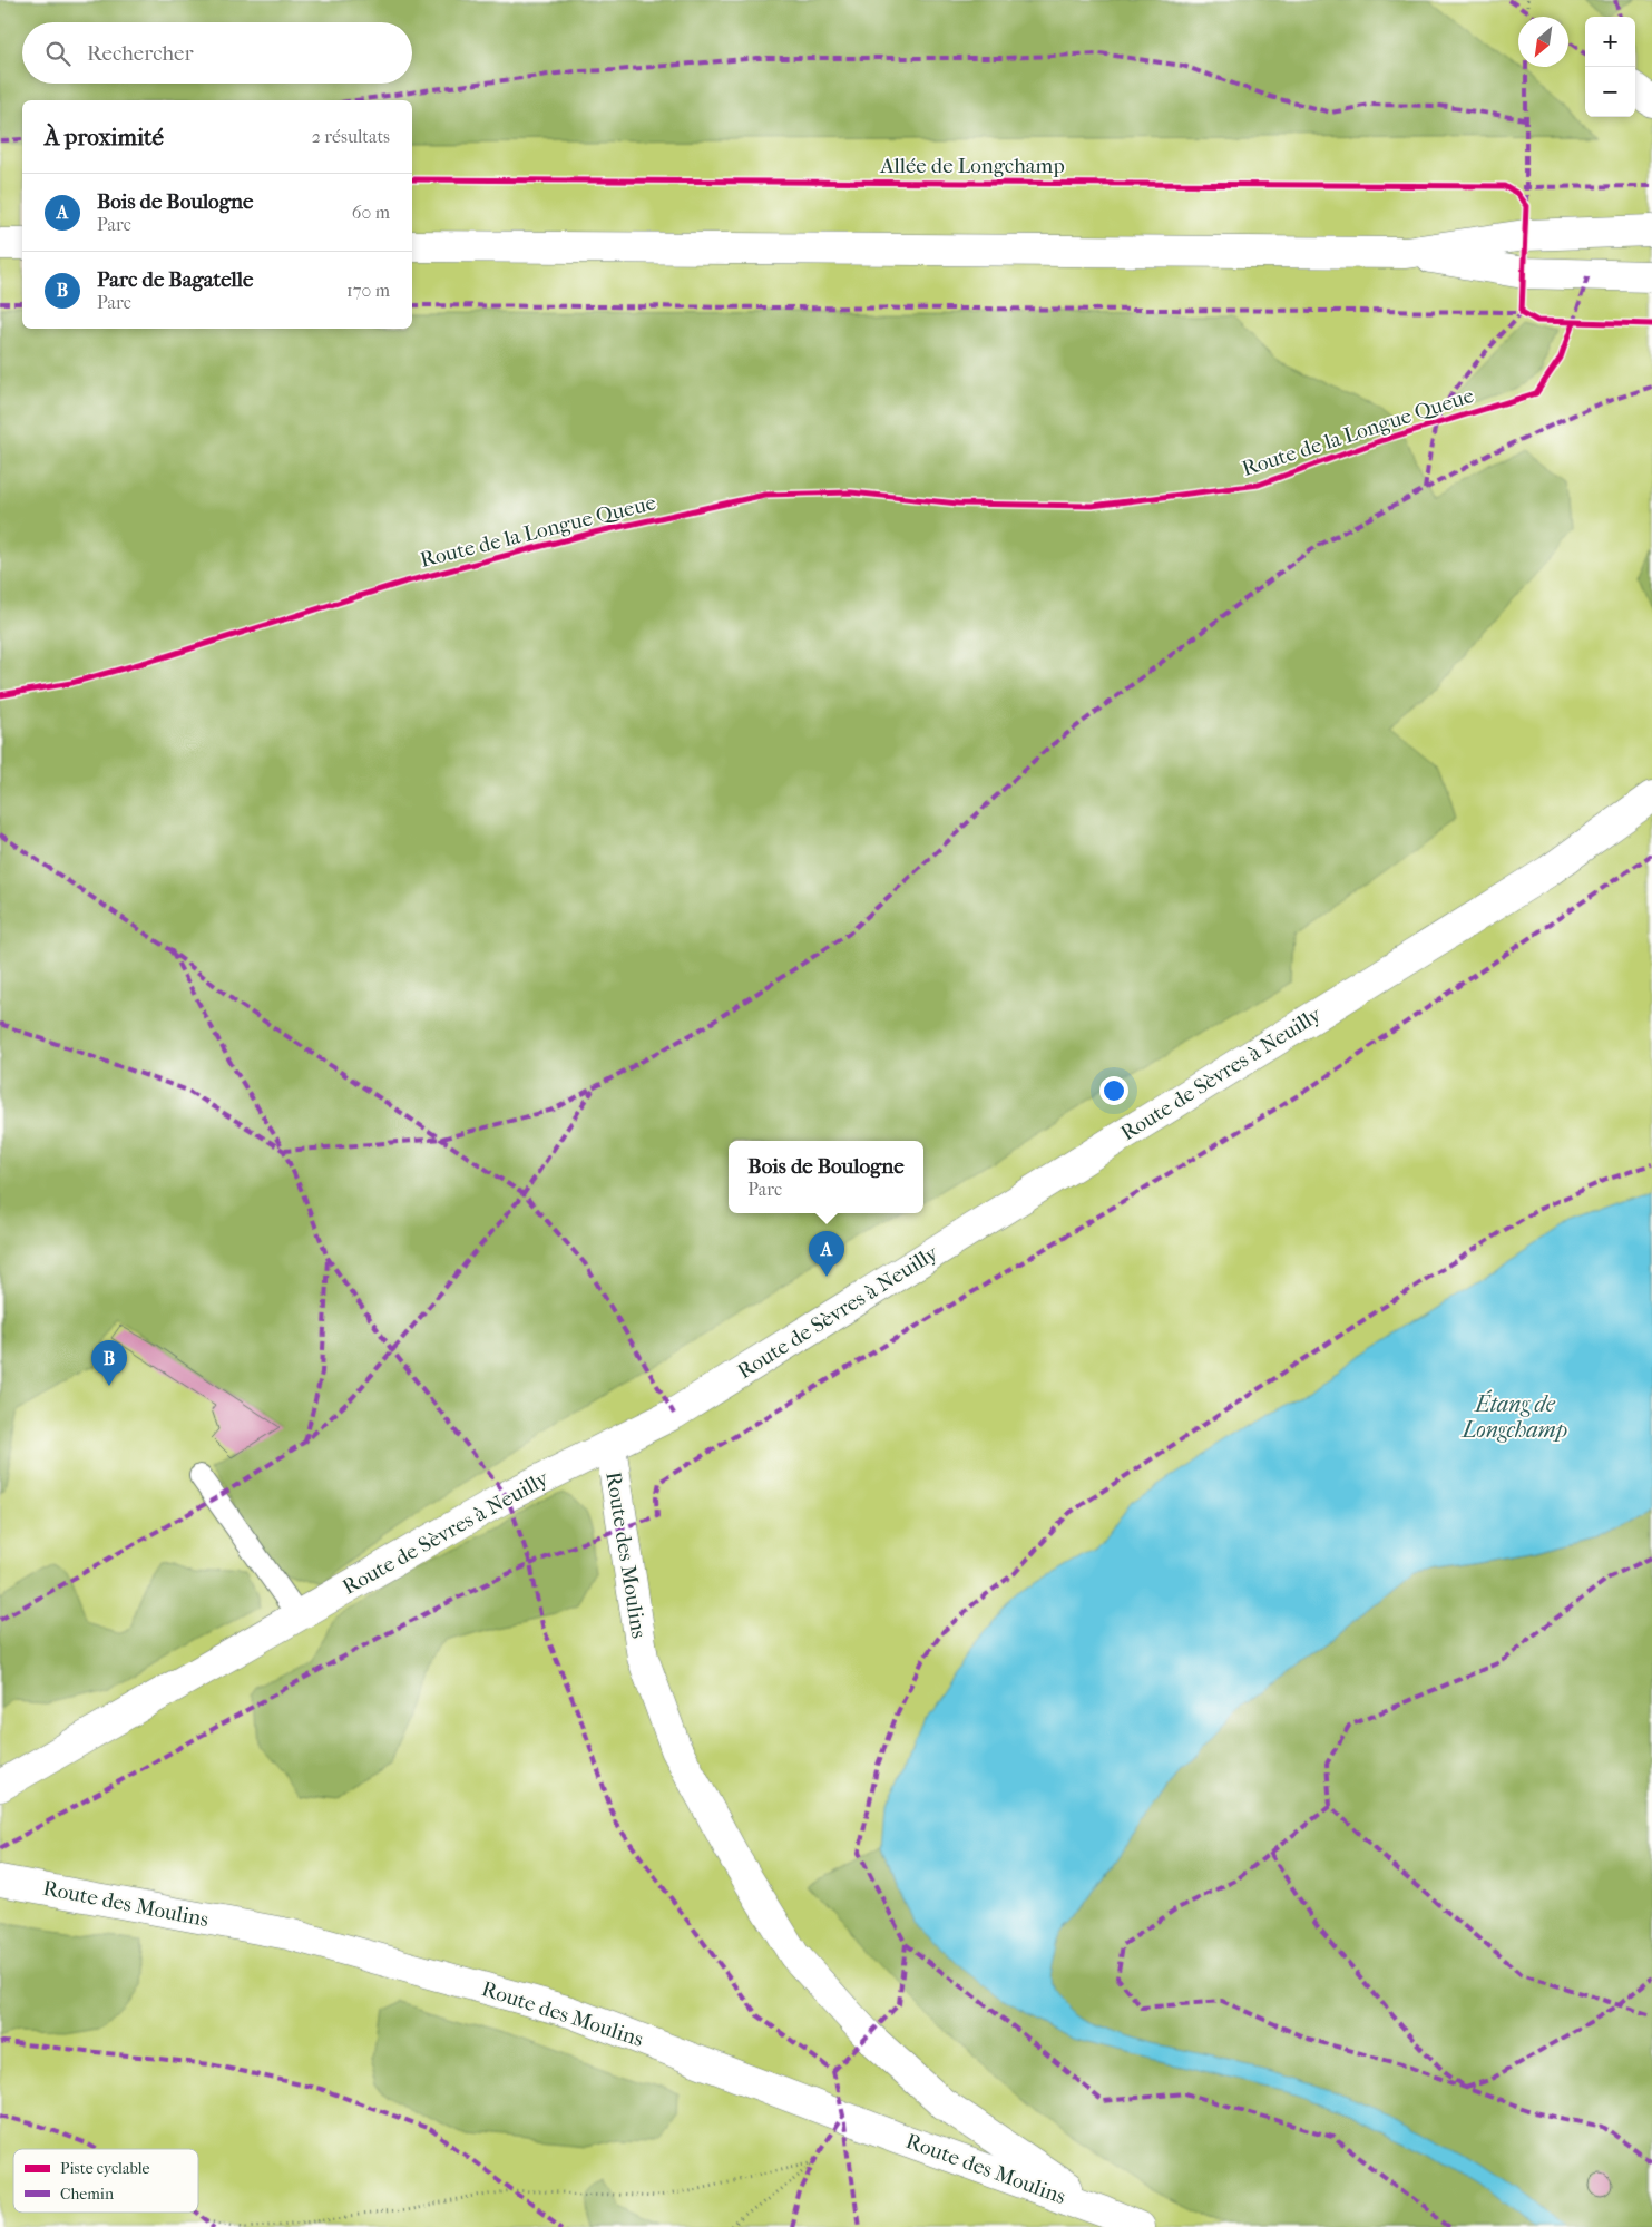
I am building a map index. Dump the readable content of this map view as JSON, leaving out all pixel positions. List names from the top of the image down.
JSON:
{
  "streets": {
    "street": ["Route de Sèvres à Neuilly", "Route des Moulins"],
    "cycle path": ["Allée de Longchamp", "Route de la Longue Queue"]
  },
  "crossings": [
    ["Route de Sèvres à Neuilly", "Route des Moulins"]
  ],
  "water": ["Étang de Longchamp"],
  "legend": ["Piste cyclable", "Chemin"],
  "north": "bottom left",
  "page": {
    "map_buttons": ["+", "−"],
    "search": "Rechercher",
    "heading": ["À proximité", "2 résultats"],
    "list": [
      {
        "mark": "A",
        "name": "Bois de Boulogne",
        "note": "Parc",
        "value": "60 m"
      },
      {
        "mark": "B",
        "name": "Parc de Bagatelle",
        "note": "Parc",
        "value": "170 m"
      }
    ],
    "popup": ["Bois de Boulogne", "Parc"],
    "pins": ["A", "B"]
  }
}
